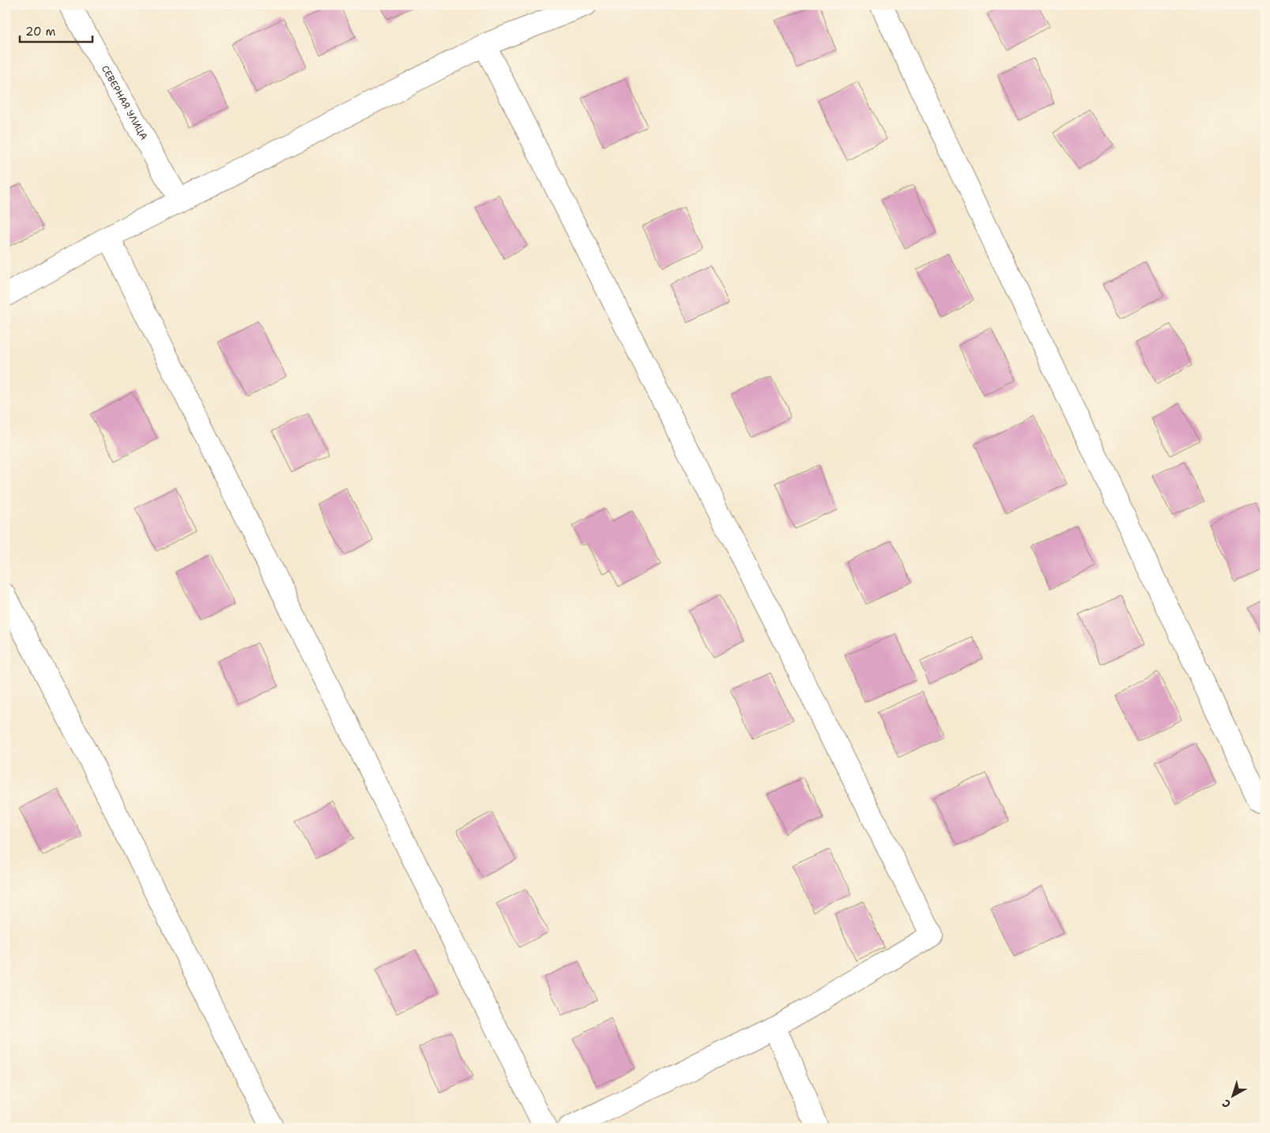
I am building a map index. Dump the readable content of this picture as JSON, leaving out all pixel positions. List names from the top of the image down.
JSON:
{
  "streets": {
    "street": ["СЕВЕРНАЯ УЛИЦА"]
  },
  "scale_bar": "20 m",
  "north": "bottom left"
}
